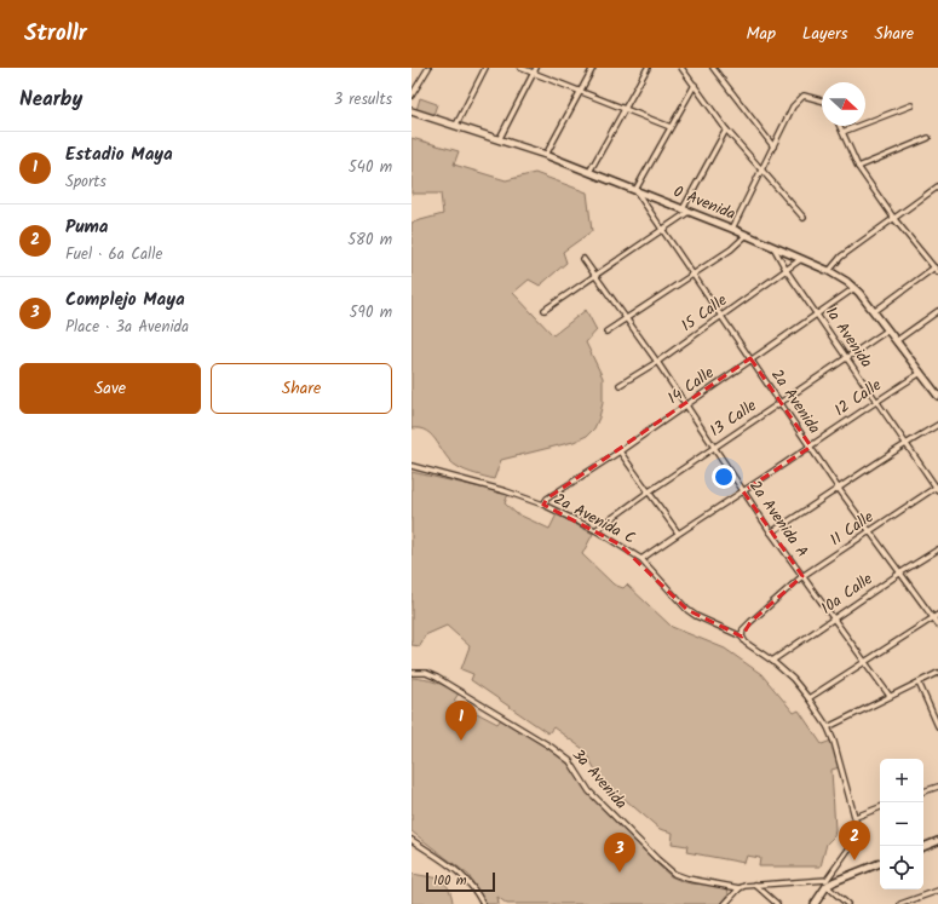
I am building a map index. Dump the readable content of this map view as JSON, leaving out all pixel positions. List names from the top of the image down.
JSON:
{
  "streets": {
    "street": [
      "0 Avenida",
      "15 Calle",
      "1a Avenida",
      "14 Calle",
      "12 Calle",
      "2a Avenida",
      "13 Calle",
      "2a Avenida C",
      "2a Avenida A",
      "11 Calle",
      "10a Calle",
      "3a Avenida"
    ]
  },
  "crossings": [
    ["0 Avenida", "15 Calle"],
    ["0 Avenida", "1a Avenida"],
    ["0 Avenida", "14 Calle"],
    ["0 Avenida", "12 Calle"],
    ["0 Avenida", "2a Avenida"],
    ["0 Avenida", "13 Calle"],
    ["15 Calle", "1a Avenida"],
    ["15 Calle", "2a Avenida"],
    ["15 Calle", "2a Avenida A"],
    ["1a Avenida", "14 Calle"],
    ["1a Avenida", "12 Calle"],
    ["1a Avenida", "13 Calle"],
    ["1a Avenida", "11 Calle"],
    ["14 Calle", "2a Avenida"],
    ["14 Calle", "2a Avenida C"],
    ["14 Calle", "2a Avenida A"],
    ["12 Calle", "2a Avenida"],
    ["12 Calle", "2a Avenida C"],
    ["12 Calle", "2a Avenida A"],
    ["2a Avenida", "13 Calle"],
    ["2a Avenida", "11 Calle"],
    ["2a Avenida", "10a Calle"],
    ["13 Calle", "2a Avenida C"],
    ["13 Calle", "2a Avenida A"],
    ["2a Avenida C", "11 Calle"],
    ["2a Avenida C", "10a Calle"],
    ["2a Avenida A", "11 Calle"],
    ["2a Avenida A", "10a Calle"]
  ],
  "scale_bar": "100 m",
  "north": "right",
  "page": {
    "header": "Strollr",
    "nav": ["Map", "Layers", "Share"],
    "heading": ["Nearby", "3 results"],
    "list": [
      {
        "mark": "1",
        "name": "Estadio Maya",
        "note": "Sports",
        "value": "540 m"
      },
      {
        "mark": "2",
        "name": "Puma",
        "note": "Fuel · 6a Calle",
        "value": "580 m"
      },
      {
        "mark": "3",
        "name": "Complejo Maya",
        "note": "Place · 3a Avenida",
        "value": "590 m"
      }
    ],
    "buttons": ["Save", "Share"],
    "pins": ["1", "2", "3"],
    "map_buttons": ["+", "−"],
    "scale": "100 m"
  }
}
